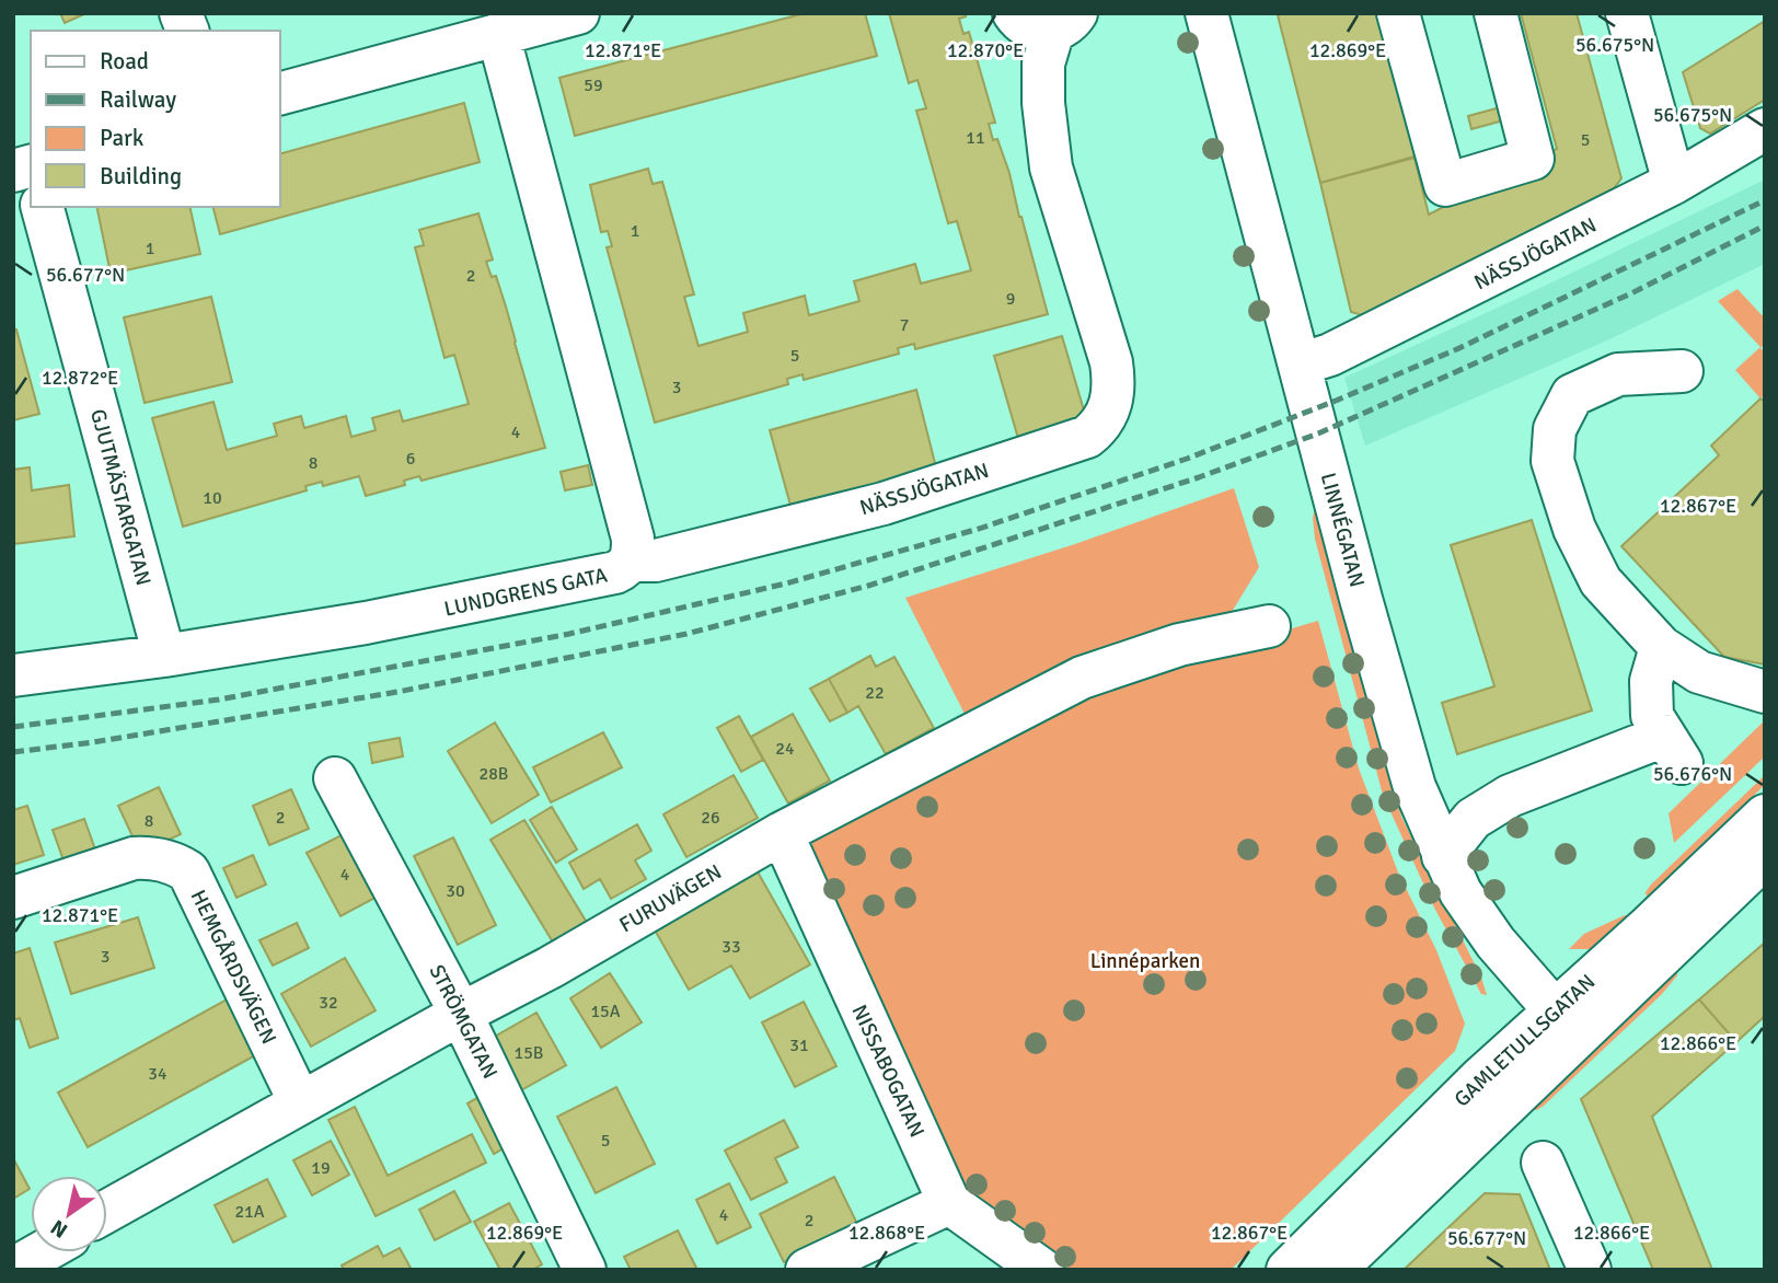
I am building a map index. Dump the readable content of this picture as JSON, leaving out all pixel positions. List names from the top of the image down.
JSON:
{
  "streets": {
    "street": [
      "NÄSSJÖGATAN",
      "GJUTMÄSTARGATAN",
      "LINNÉGATAN",
      "LUNDGRENS GATA",
      "FURUVÄGEN",
      "HEMGÅRDSVÄGEN",
      "STRÖMGATAN",
      "GAMLETULLSGATAN",
      "NISSABOGATAN"
    ]
  },
  "crossings": [
    ["NÄSSJÖGATAN", "LINNÉGATAN"],
    ["NÄSSJÖGATAN", "LUNDGRENS GATA"],
    ["GJUTMÄSTARGATAN", "LUNDGRENS GATA"],
    ["LINNÉGATAN", "GAMLETULLSGATAN"],
    ["FURUVÄGEN", "HEMGÅRDSVÄGEN"],
    ["FURUVÄGEN", "STRÖMGATAN"],
    ["FURUVÄGEN", "NISSABOGATAN"]
  ],
  "parks": ["Linnéparken"],
  "house_numbers": [
    "59",
    "11",
    "5",
    "1",
    "1",
    "2",
    "9",
    "7",
    "5",
    "3",
    "4",
    "6",
    "8",
    "10",
    "22",
    "24",
    "28B",
    "2",
    "26",
    "8",
    "4",
    "30",
    "33",
    "3",
    "32",
    "15A",
    "31",
    "15B",
    "34",
    "5",
    "19",
    "21A",
    "4",
    "2"
  ],
  "legend": [
    "Road",
    "Railway",
    "Park",
    "Building"
  ],
  "north": "bottom left",
  "coordinates": [
    "56.675°N",
    "12.871°E",
    "12.870°E",
    "12.869°E",
    "56.677°N",
    "12.872°E",
    "12.867°E",
    "56.676°N",
    "12.866°E",
    "12.868°E"
  ]
}
